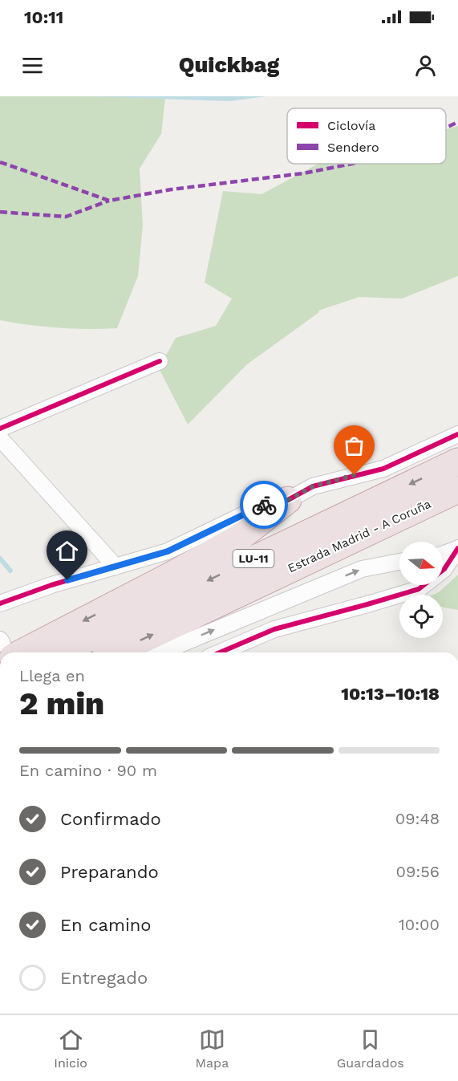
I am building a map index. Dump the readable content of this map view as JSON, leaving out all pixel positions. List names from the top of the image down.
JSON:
{
  "streets": {
    "highway": ["Estrada Madrid - A Coruña", "LU-11"]
  },
  "legend": ["Ciclovía", "Sendero"],
  "north": "right",
  "page": {
    "status": "10:11",
    "header": "Quickbag",
    "heading": ["2 min", "Llega en", "10:13–10:18"],
    "bar": "En camino · 90 m",
    "list": [
      ["Confirmado", "09:48"],
      ["Preparando", "09:56"],
      ["En camino", "10:00"],
      "Entregado"
    ],
    "tabs": ["Inicio", "Mapa", "Guardados"]
  }
}
